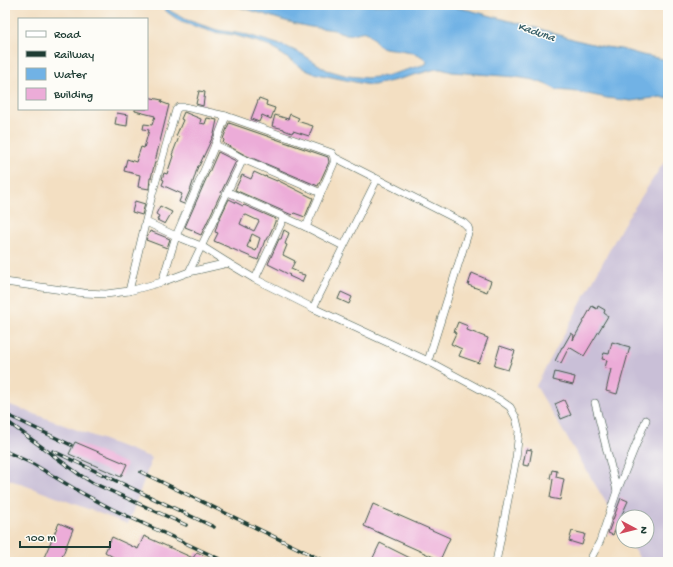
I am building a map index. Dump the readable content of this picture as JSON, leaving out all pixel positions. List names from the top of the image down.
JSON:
{
  "water": ["Kaduna"],
  "legend": [
    "Road",
    "Railway",
    "Water",
    "Building"
  ],
  "scale_bar": "100 m",
  "north": "right"
}
